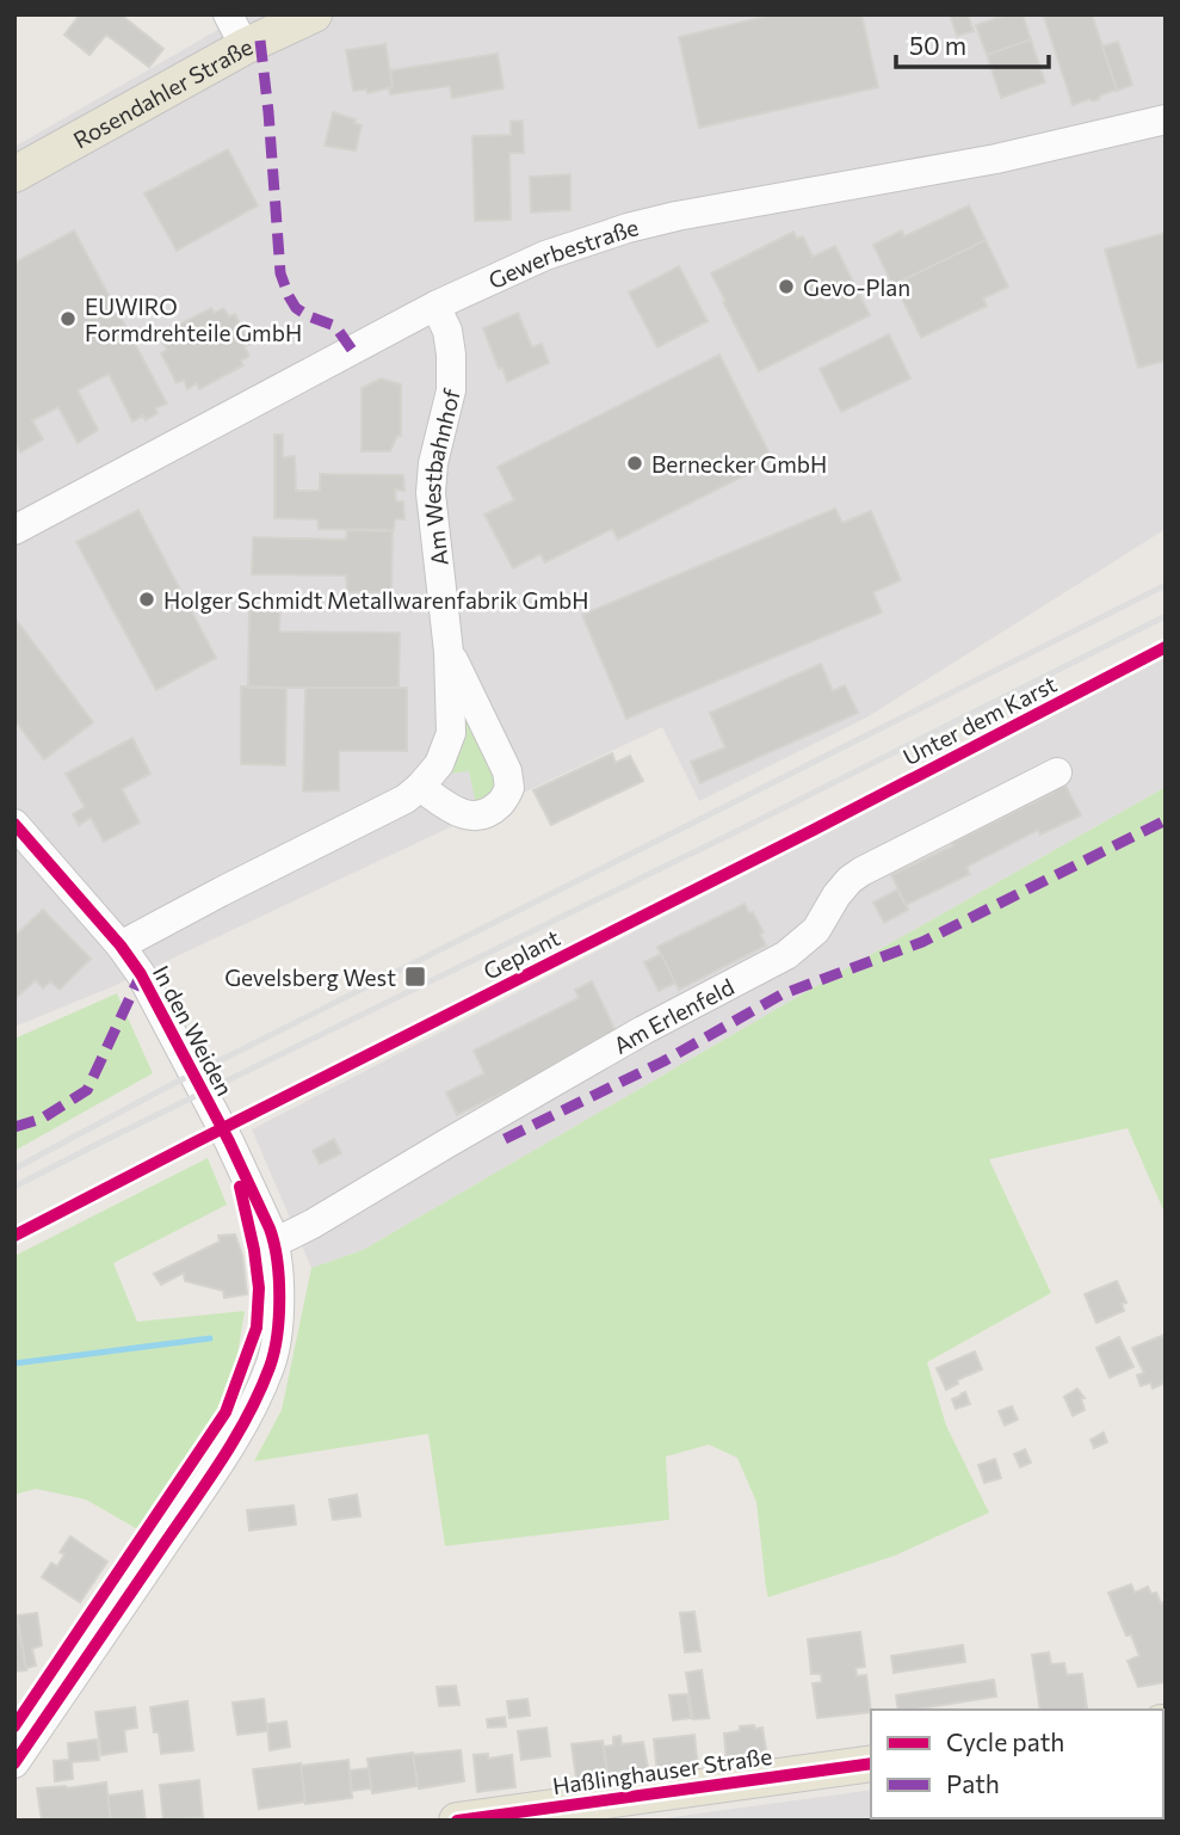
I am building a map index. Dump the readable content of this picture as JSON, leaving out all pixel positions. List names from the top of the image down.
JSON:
{
  "streets": {
    "main road": ["Rosendahler Straße", "Haßlinghauser Straße"],
    "street": [
      "Gewerbestraße",
      "Am Westbahnhof",
      "Am Erlenfeld",
      "In den Weiden"
    ],
    "cycle path": ["Unter dem Karst"]
  },
  "crossings": [
    ["Gewerbestraße", "Am Westbahnhof"],
    ["Am Westbahnhof", "In den Weiden"],
    ["Am Erlenfeld", "In den Weiden"]
  ],
  "places": {
    "other": [
      "Gevo-Plan",
      "EUWIRO Formdrehteile GmbH",
      "Bernecker GmbH",
      "Holger Schmidt Metallwarenfabrik GmbH"
    ],
    "transit": ["Gevelsberg West"]
  },
  "legend": ["Cycle path", "Path"],
  "scale_bar": "50 m"
}
